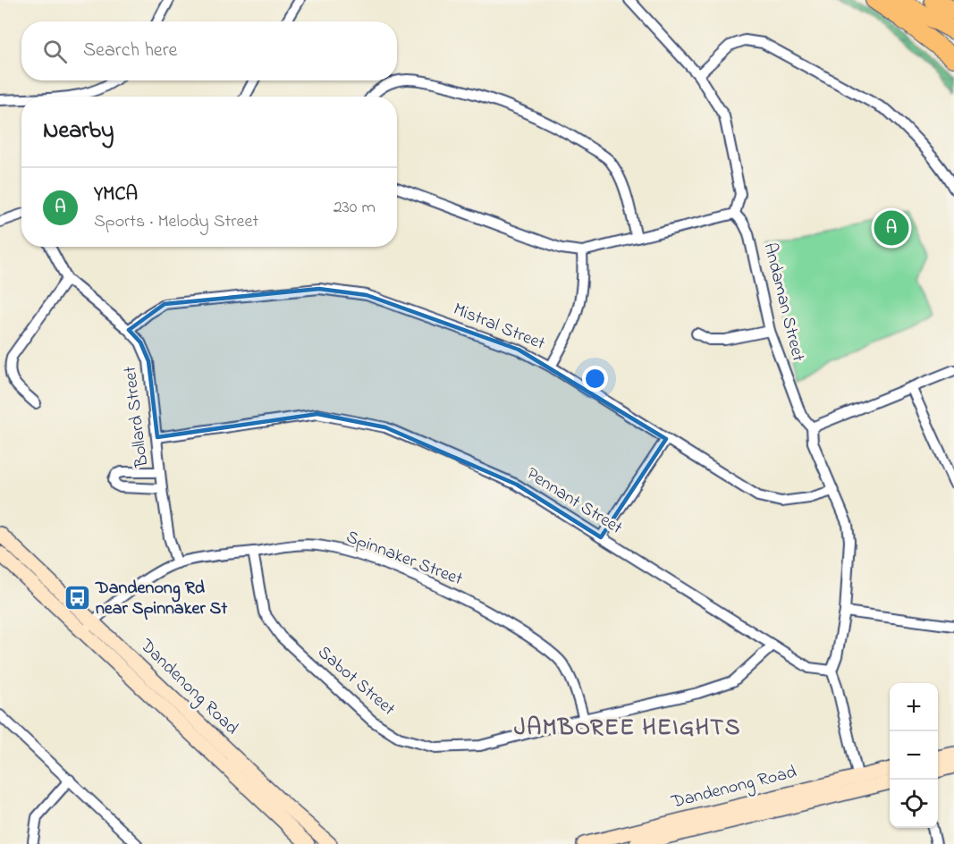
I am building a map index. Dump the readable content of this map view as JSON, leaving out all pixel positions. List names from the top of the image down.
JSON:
{
  "streets": {
    "main road": ["Dandenong Road"],
    "street": [
      "Andaman Street",
      "Mistral Street",
      "Bollard Street",
      "Pennant Street",
      "Spinnaker Street",
      "Sabot Street"
    ]
  },
  "crossings": [
    ["Andaman Street", "Mistral Street"],
    ["Andaman Street", "Pennant Street"],
    ["Mistral Street", "Bollard Street"],
    ["Bollard Street", "Pennant Street"],
    ["Bollard Street", "Spinnaker Street"],
    ["Pennant Street", "Sabot Street"],
    ["Spinnaker Street", "Sabot Street"],
    ["Spinnaker Street", "Dandenong Road"]
  ],
  "districts": ["JAMBOREE HEIGHTS"],
  "places": {
    "bus stop": ["Dandenong Rd near Spinnaker St"]
  },
  "page": {
    "search": "Search here",
    "heading": "Nearby",
    "list": [
      {
        "mark": "A",
        "name": "YMCA",
        "note": "Sports · Melody Street",
        "value": "230 m"
      }
    ],
    "pins": "A",
    "map_buttons": ["+", "−"]
  }
}
